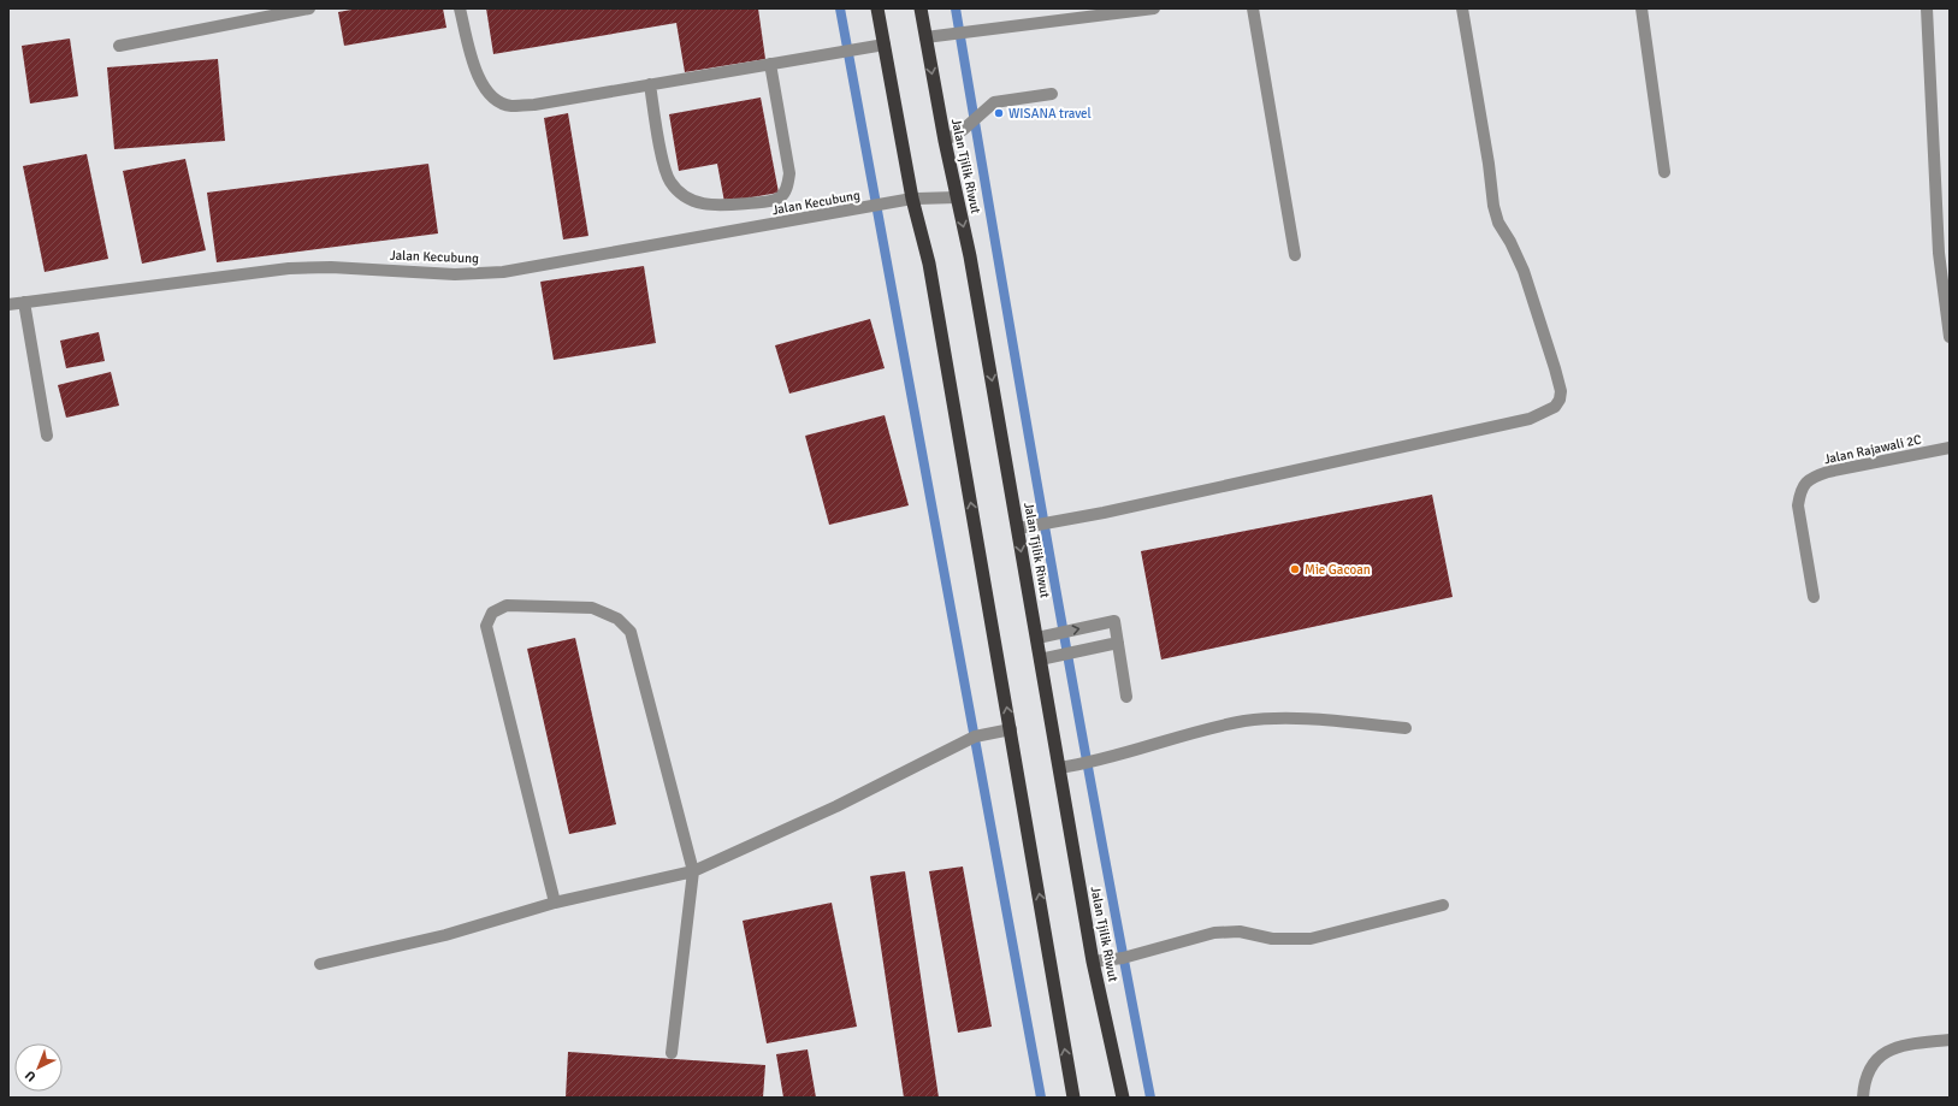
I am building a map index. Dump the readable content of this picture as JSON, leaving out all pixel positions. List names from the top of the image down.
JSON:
{
  "streets": {
    "highway": ["Jalan Tjilik Riwut"],
    "street": ["Jalan Kecubung", "Jalan Rajawali 2C"]
  },
  "crossings": [
    ["Jalan Tjilik Riwut", "Jalan Kecubung"]
  ],
  "places": ["WISANA travel", "Mie Gacoan"],
  "north": "bottom left"
}
